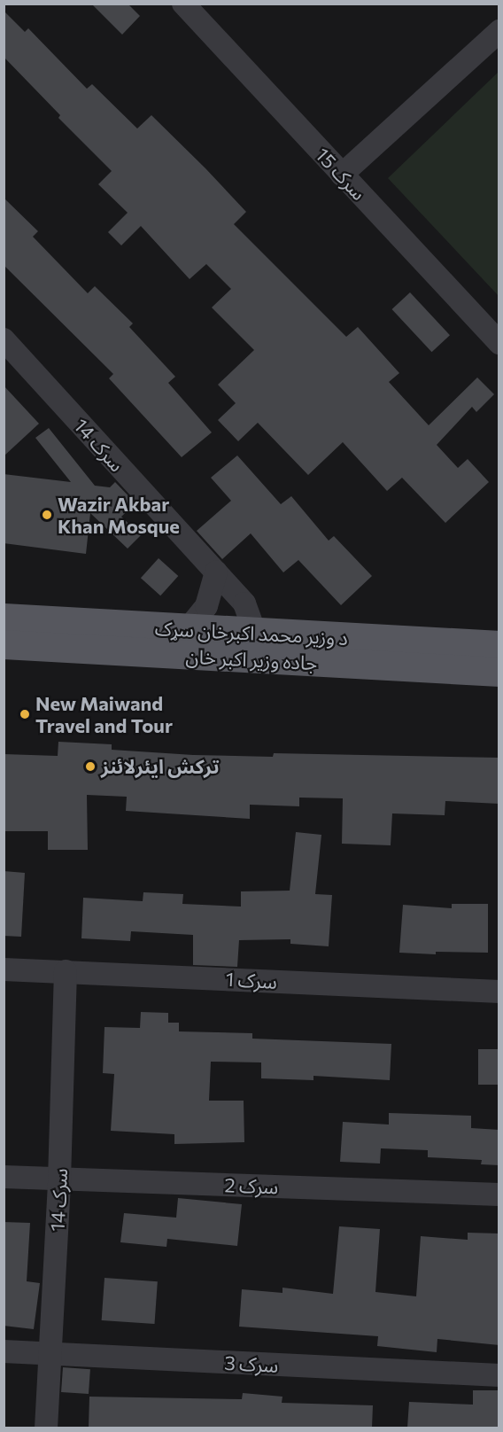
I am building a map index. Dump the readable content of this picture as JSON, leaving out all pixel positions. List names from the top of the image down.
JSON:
{
  "streets": {
    "main road": ["د وزیر محمد اکبرخان سړک", "جاده وزیر اکبر خان"],
    "street": [
      "سرک 15",
      "سرک 14",
      "سرک 1",
      "سرک 2",
      "سرک 3"
    ]
  },
  "crossings": [
    ["سرک 14", "د وزیر محمد اکبرخان سړک"],
    ["سرک 14", "سرک 1"],
    ["سرک 14", "سرک 2"],
    ["سرک 14", "سرک 3"]
  ],
  "places": ["Wazir Akbar Khan Mosque", "New Maiwand Travel and Tour", "ترکش ایئرلائنز"]
}
